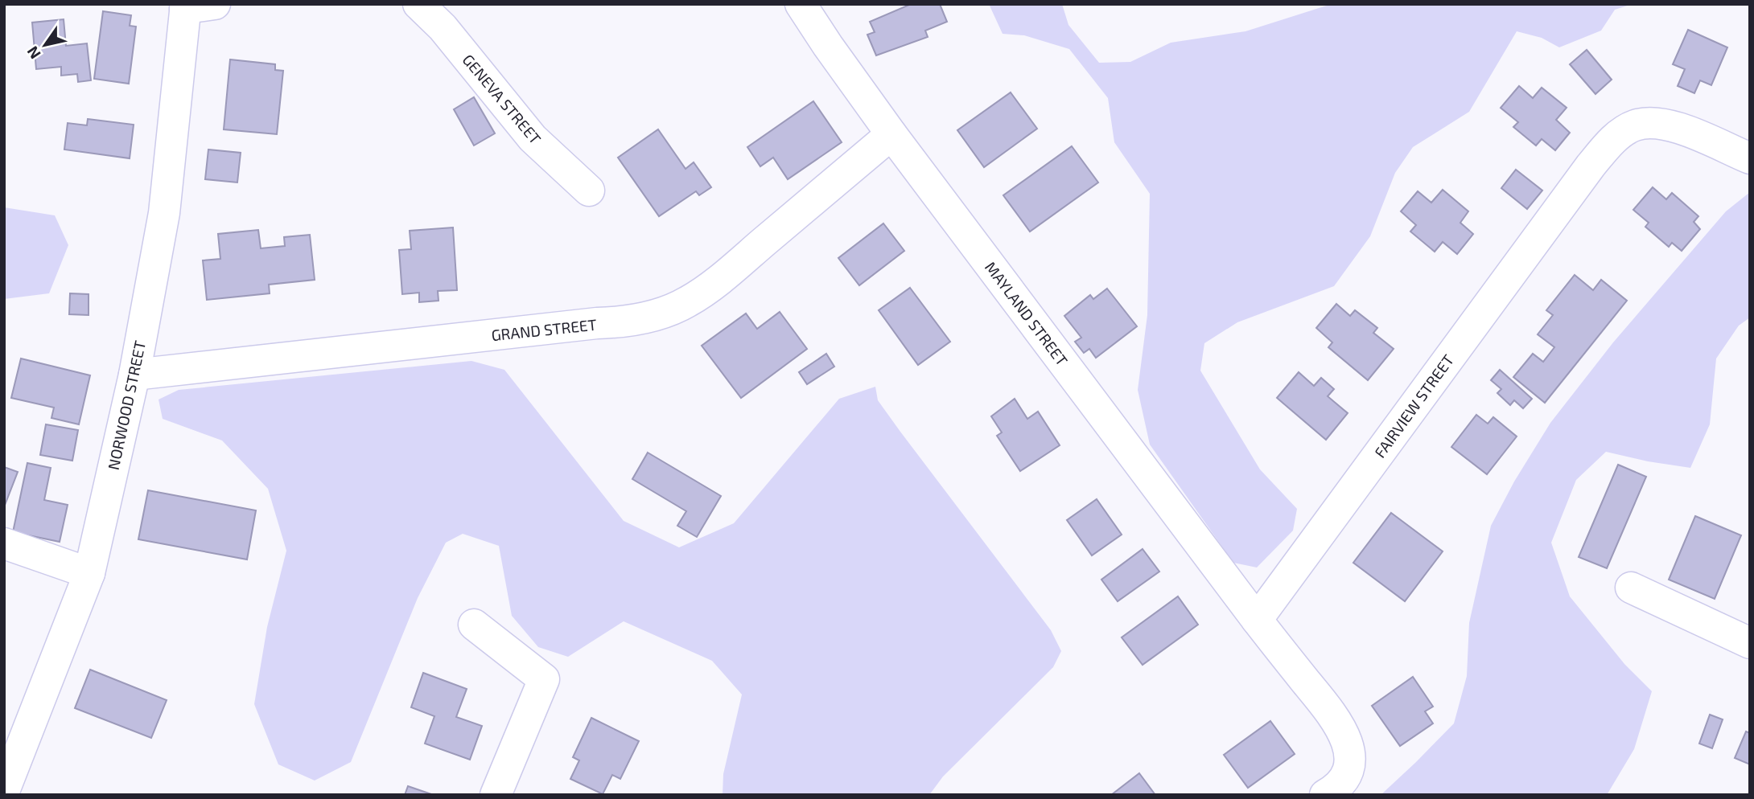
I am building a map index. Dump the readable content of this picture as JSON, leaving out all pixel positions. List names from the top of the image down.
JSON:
{
  "streets": {
    "street": [
      "GENEVA STREET",
      "MAYLAND STREET",
      "GRAND STREET",
      "NORWOOD STREET",
      "FAIRVIEW STREET"
    ]
  },
  "crossings": [
    ["MAYLAND STREET", "GRAND STREET"],
    ["MAYLAND STREET", "FAIRVIEW STREET"],
    ["GRAND STREET", "NORWOOD STREET"]
  ],
  "north": "bottom left"
}
